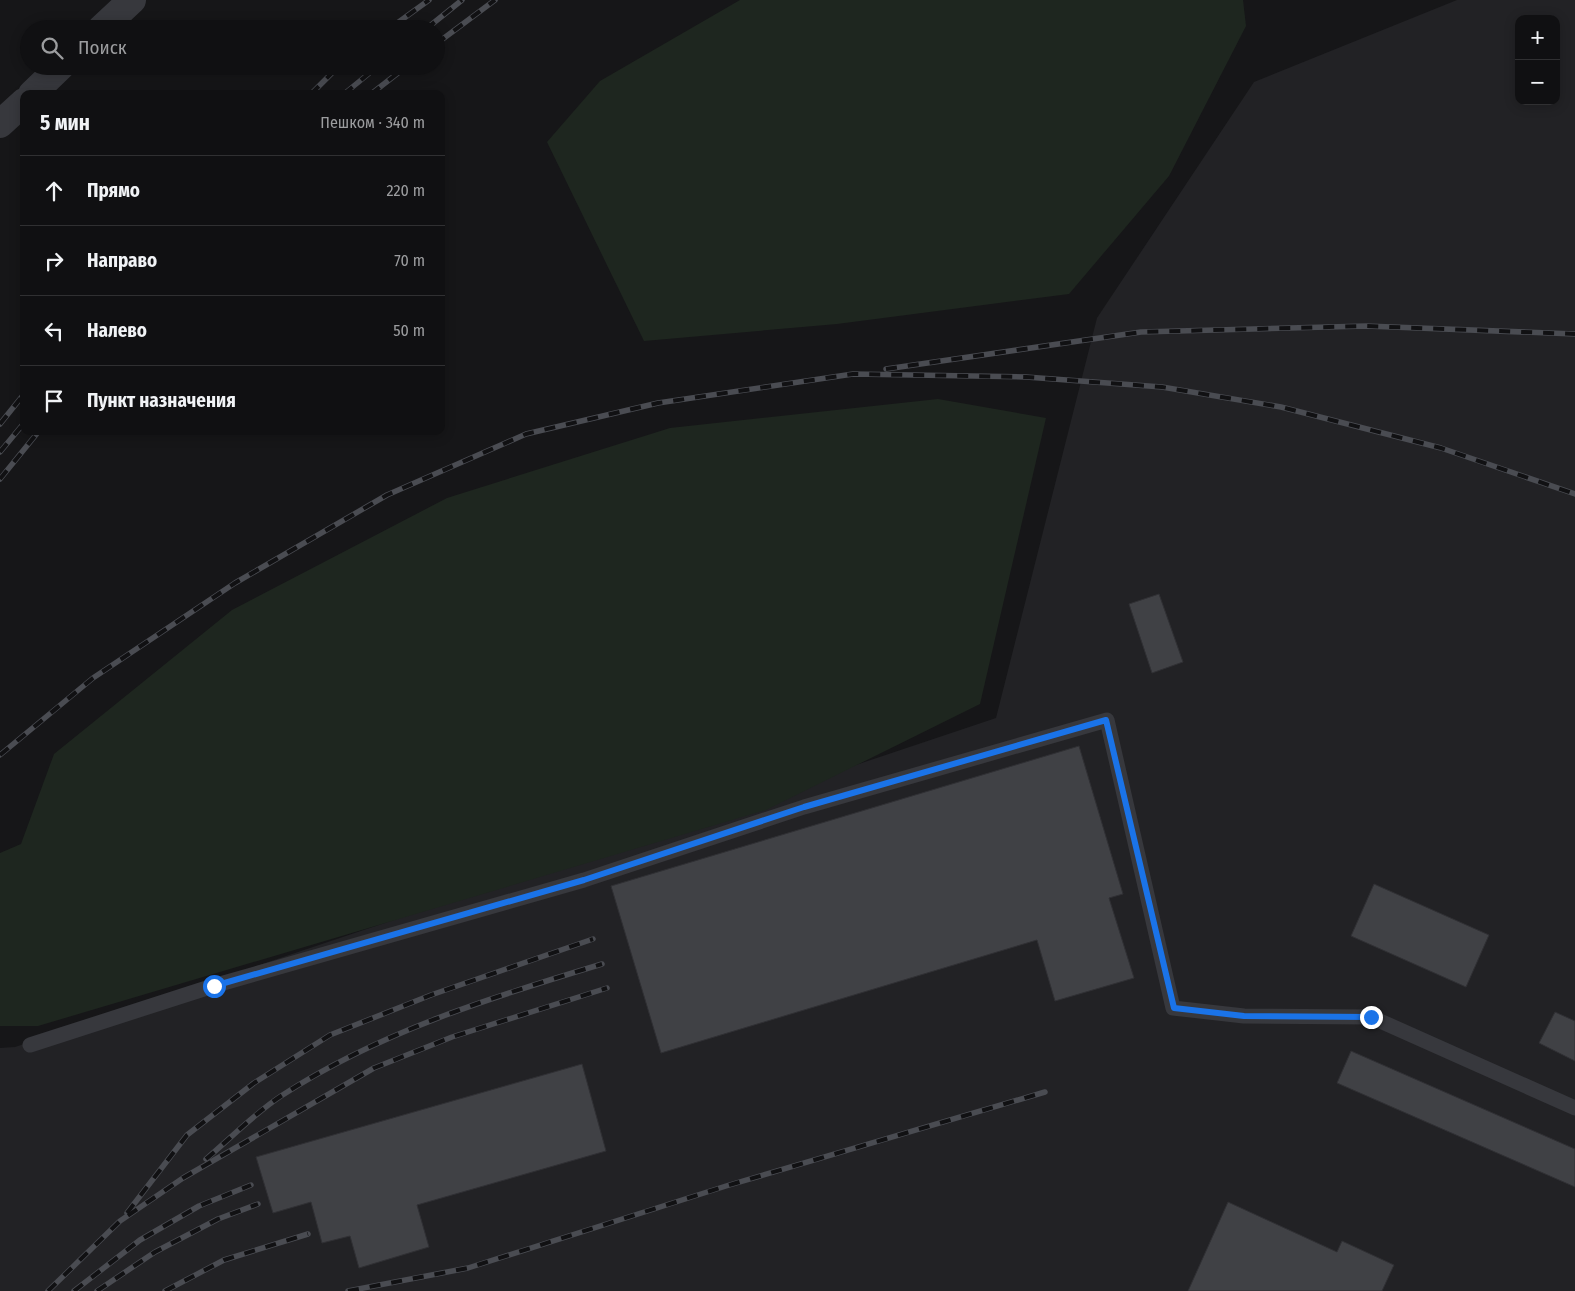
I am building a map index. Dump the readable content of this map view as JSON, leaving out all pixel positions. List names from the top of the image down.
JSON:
{
  "page": {
    "map_buttons": ["+", "−"],
    "search": "Поиск",
    "heading": ["5 мин", "Пешком · 340 m"],
    "list": [
      ["Прямо", "220 m"],
      ["Направо", "70 m"],
      ["Налево", "50 m"],
      "Пункт назначения"
    ]
  }
}
